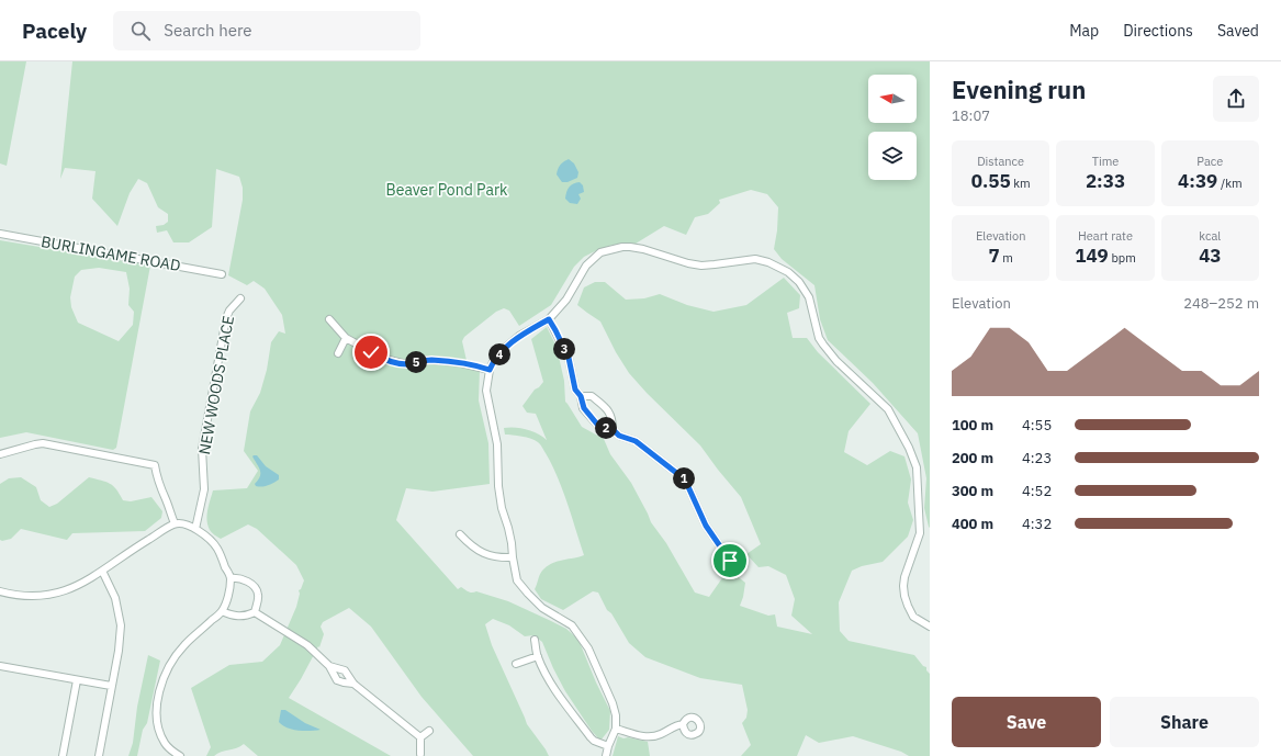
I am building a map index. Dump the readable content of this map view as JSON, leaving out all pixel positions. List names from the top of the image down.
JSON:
{
  "streets": {
    "street": ["BURLINGAME ROAD", "NEW WOODS PLACE"]
  },
  "parks": ["Beaver Pond Park"],
  "north": "left",
  "page": {
    "header": "Pacely",
    "search": "Search here",
    "nav": ["Map", "Directions", "Saved"],
    "heading": ["Evening run", "18:07"],
    "stats": [
      ["Distance", "0.55 km"],
      ["Time", "2:33"],
      ["Pace", "4:39 /km"],
      ["Elevation", "7 m"],
      ["Heart rate", "149 bpm"],
      ["kcal", "43"]
    ],
    "chart": ["Elevation", "248–252 m"],
    "pins": [
      "3",
      "4",
      "5",
      "2",
      "1"
    ],
    "list": [
      {
        "name": "100 m",
        "note": "4:55"
      },
      {
        "name": "200 m",
        "note": "4:23"
      },
      {
        "name": "300 m",
        "note": "4:52"
      },
      {
        "name": "400 m",
        "note": "4:32"
      }
    ],
    "buttons": ["Save", "Share"]
  }
}
